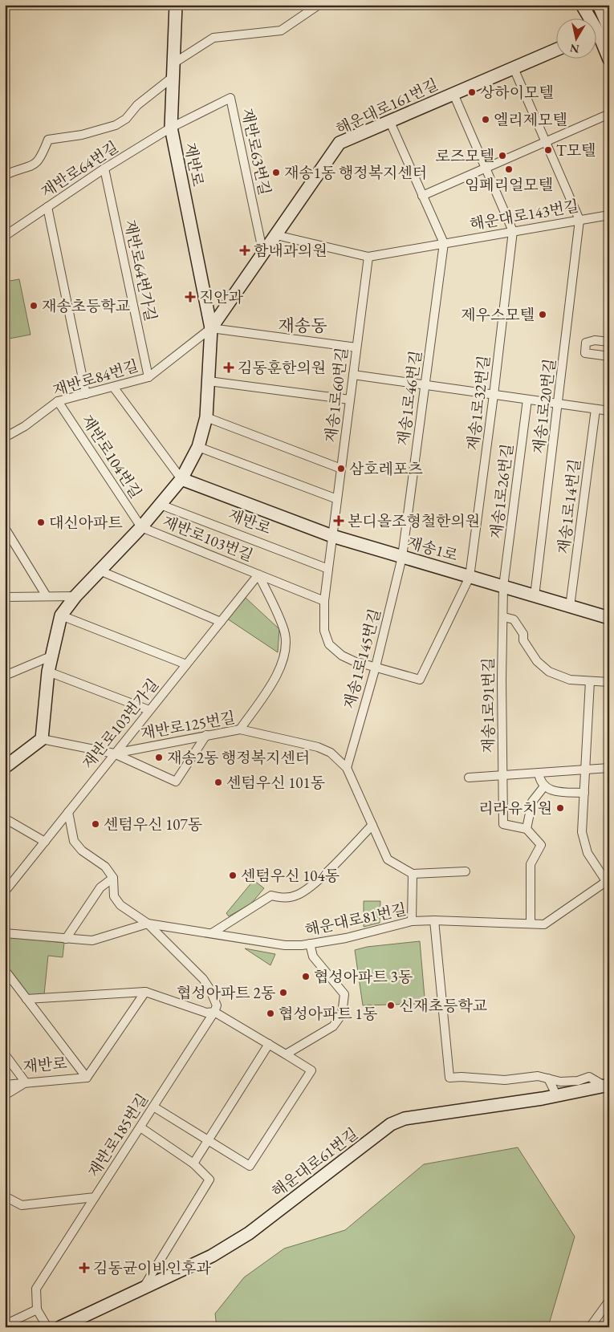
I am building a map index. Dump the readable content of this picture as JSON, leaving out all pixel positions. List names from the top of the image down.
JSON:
{
  "streets": {
    "main road": [
      "해운대로161번길",
      "재반로",
      "재송1로",
      "해운대로61번길"
    ],
    "street": [
      "재반로63번길",
      "재반로64번길",
      "해운대로143번길",
      "재반로64번가길",
      "재반로84번길",
      "재송1로60번길",
      "재송1로46번길",
      "재송1로32번길",
      "재송1로20번길",
      "재반로104번길",
      "재송1로26번길",
      "재송1로14번길",
      "재반로103번길",
      "재송1로145번길",
      "재송1로91번길",
      "재반로103번가길",
      "재반로125번길",
      "해운대로81번길",
      "재반로185번길"
    ]
  },
  "crossings": [
    ["해운대로161번길", "재반로63번길"],
    ["해운대로161번길", "재반로"],
    ["해운대로161번길", "해운대로143번길"],
    ["해운대로161번길", "재반로84번길"],
    ["재반로63번길", "재반로"],
    ["재반로63번길", "재반로64번길"],
    ["재반로", "재반로64번길"],
    ["재반로", "재반로84번길"],
    ["재반로", "재송1로60번길"],
    ["재반로", "재반로104번길"],
    ["재반로", "재반로103번길"],
    ["재반로", "재송1로"],
    ["재반로", "재반로125번길"],
    ["재반로64번길", "재반로64번가길"],
    ["해운대로143번길", "재송1로60번길"],
    ["해운대로143번길", "재송1로46번길"],
    ["해운대로143번길", "재송1로32번길"],
    ["해운대로143번길", "재송1로20번길"],
    ["재반로64번가길", "재반로84번길"],
    ["재반로84번길", "재반로104번길"],
    ["재송1로60번길", "재송1로32번길"],
    ["재송1로60번길", "재송1로"],
    ["재송1로60번길", "재송1로145번길"],
    ["재송1로46번길", "재송1로"],
    ["재송1로46번길", "재송1로145번길"],
    ["재송1로32번길", "재송1로"],
    ["재송1로32번길", "재송1로145번길"],
    ["재송1로20번길", "재송1로"],
    ["재반로104번길", "재반로103번길"],
    ["재송1로26번길", "재송1로"],
    ["재송1로26번길", "재송1로91번길"],
    ["재송1로14번길", "재송1로"],
    ["재반로103번길", "재반로103번가길"],
    ["재반로103번길", "재반로125번길"],
    ["재송1로", "재송1로145번길"],
    ["재송1로", "재송1로91번길"],
    ["재송1로145번길", "재반로125번길"],
    ["재반로103번가길", "재반로125번길"]
  ],
  "districts": ["재송동"],
  "places": {
    "other": [
      "상하이모텔",
      "엘리제모텔",
      "T모텔",
      "로즈모텔",
      "임페리얼모텔",
      "재송1동 행정복지센터",
      "재송초등학교",
      "제우스모텔",
      "삼호레포츠",
      "대신아파트",
      "재송2동 행정복지센터",
      "센텀우신 101동",
      "리라유치원",
      "센텀우신 107동",
      "센텀우신 104동",
      "협성아파트 3동",
      "협성아파트 2동",
      "신재초등학교",
      "협성아파트 1동"
    ],
    "health": [
      "함내과의원",
      "진안과",
      "김동훈한의원",
      "본디올조형철한의원",
      "김동균이비인후과"
    ]
  },
  "north": "bottom"
}
